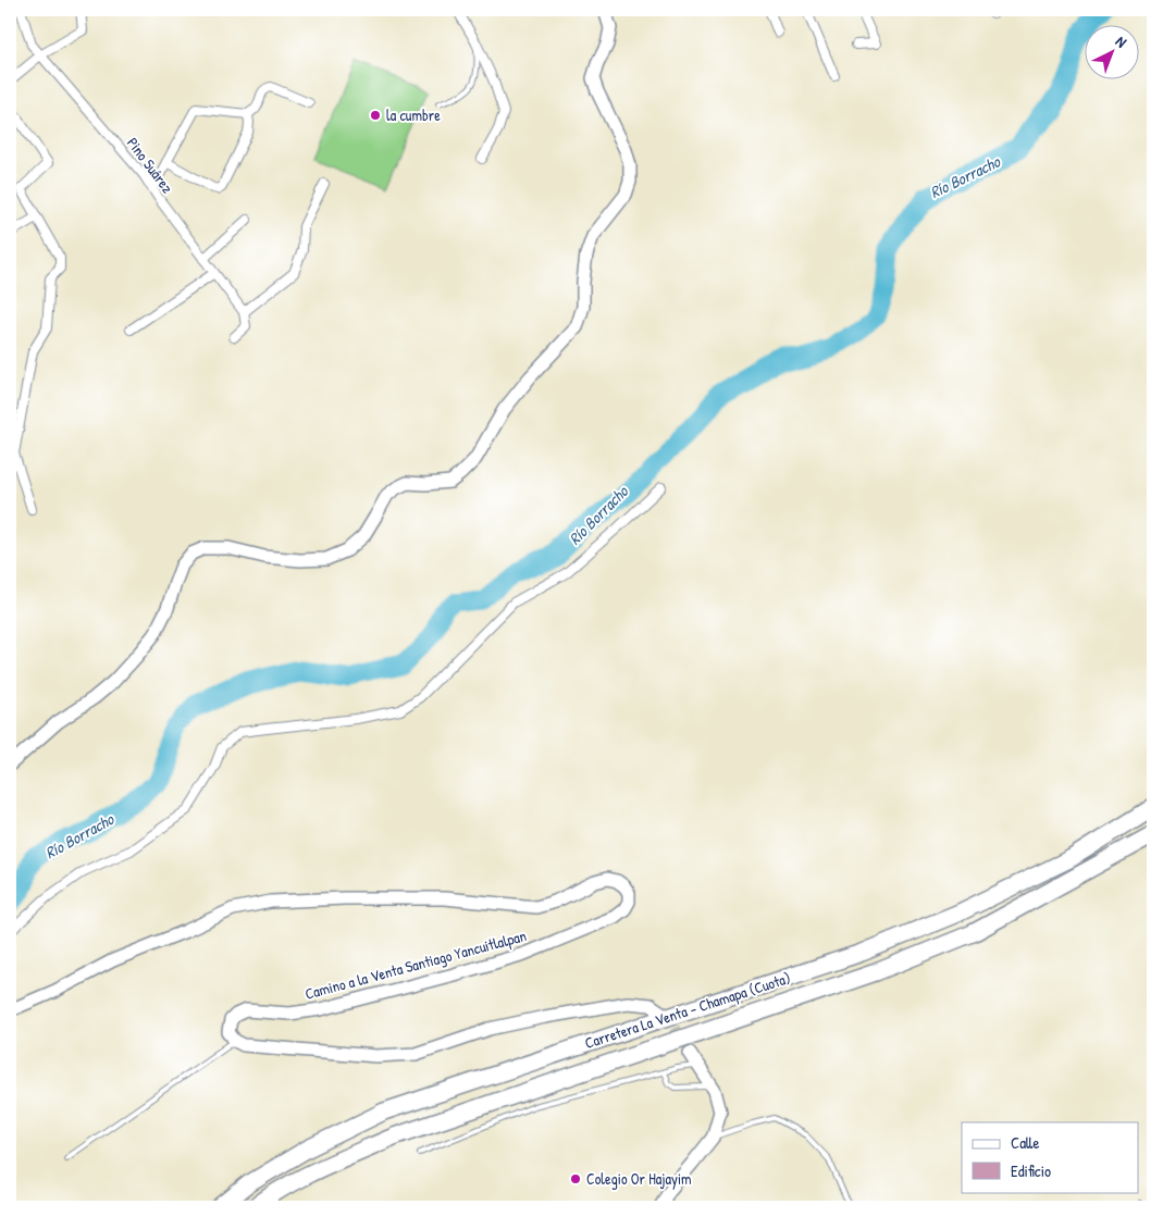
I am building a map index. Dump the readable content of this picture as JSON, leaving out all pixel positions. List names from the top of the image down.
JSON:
{
  "streets": {
    "highway": ["Carretera La Venta - Chamapa (Cuota)"],
    "main road": ["Camino a la Venta Santiago Yancuitlalpan"],
    "street": ["Pino Suárez"]
  },
  "water": ["Río Borracho"],
  "places": ["la cumbre", "Colegio Or Hajayim"],
  "legend": ["Calle", "Edificio"],
  "north": "top right"
}
